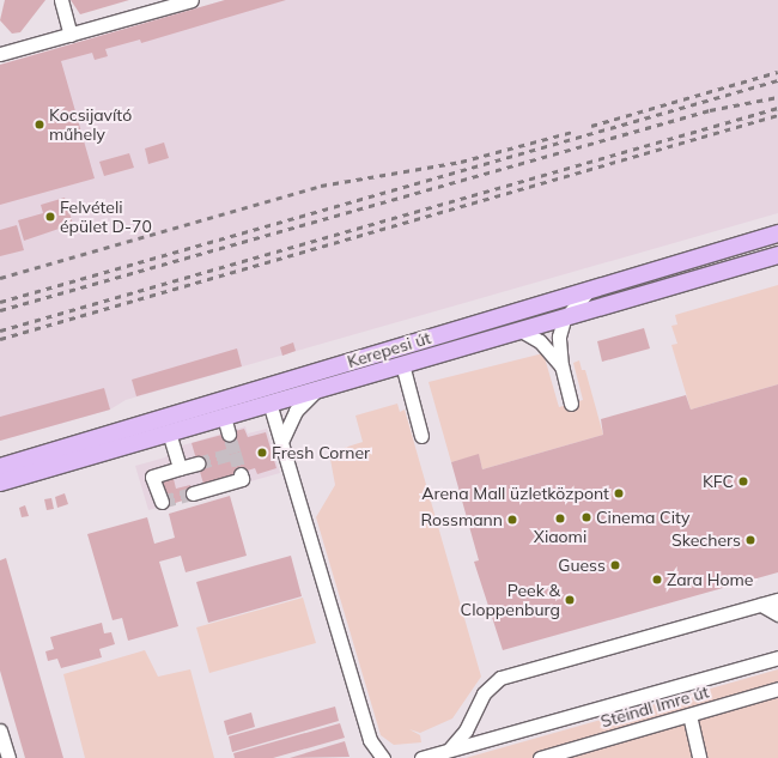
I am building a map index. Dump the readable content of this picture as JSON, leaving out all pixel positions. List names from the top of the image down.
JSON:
{
  "streets": {
    "main road": ["Kerepesi út"],
    "street": ["Steindl Imre út"]
  },
  "places": [
    "Kocsijavító műhely",
    "Felvételi épület D-70",
    "Fresh Corner",
    "KFC",
    "Arena Mall üzletközpont",
    "Cinema City",
    "Xiaomi",
    "Rossmann",
    "Skechers",
    "Guess",
    "Zara Home",
    "Peek & Cloppenburg"
  ]
}
